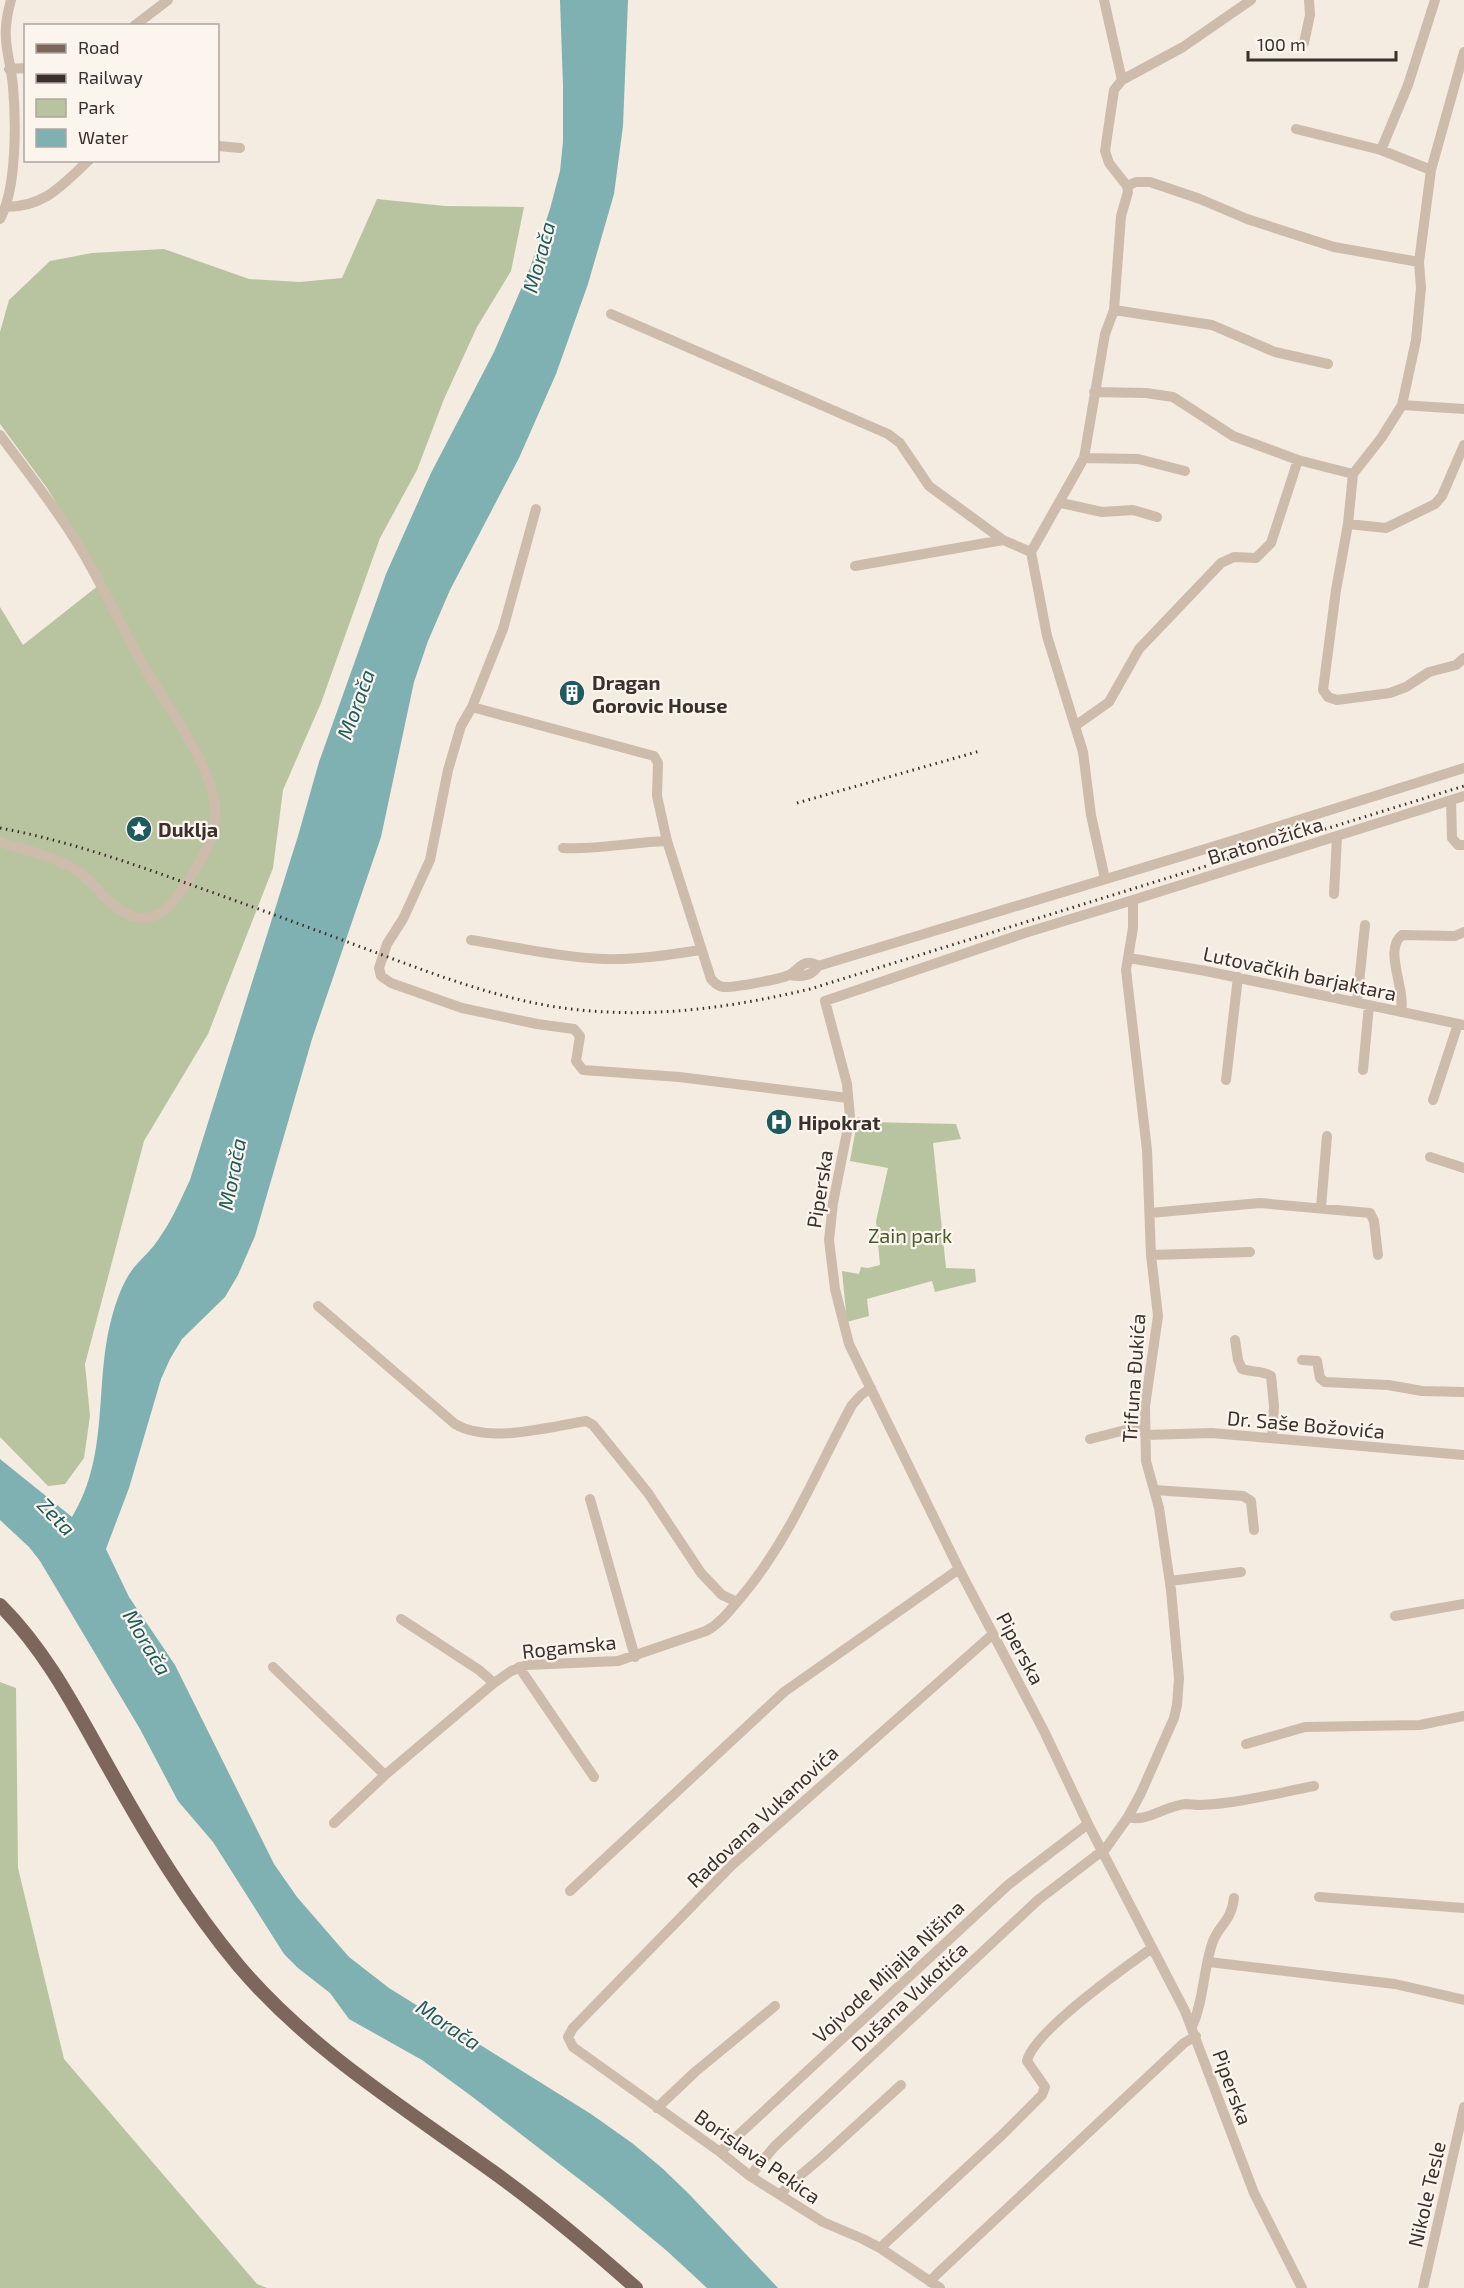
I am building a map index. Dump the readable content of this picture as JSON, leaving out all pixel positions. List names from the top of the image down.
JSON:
{
  "streets": {
    "street": [
      "Bratonožićka",
      "Lutovačkih barjaktara",
      "Piperska",
      "Trifuna Đukića",
      "Dr. Saše Božovića",
      "Rogamska",
      "Radovana Vukanovića",
      "Vojvode Mijajla Nišina",
      "Dušana Vukotića",
      "Borislava Pekica",
      "Nikole Tesle"
    ]
  },
  "crossings": [
    ["Bratonožićka", "Piperska"],
    ["Lutovačkih barjaktara", "Trifuna Đukića"],
    ["Piperska", "Trifuna Đukića"],
    ["Piperska", "Rogamska"],
    ["Piperska", "Radovana Vukanovića"],
    ["Piperska", "Vojvode Mijajla Nišina"],
    ["Piperska", "Dušana Vukotića"],
    ["Trifuna Đukića", "Dr. Saše Božovića"],
    ["Trifuna Đukića", "Dušana Vukotića"],
    ["Radovana Vukanovića", "Borislava Pekica"],
    ["Vojvode Mijajla Nišina", "Borislava Pekica"],
    ["Dušana Vukotića", "Borislava Pekica"]
  ],
  "water": ["Morača", "Zeta"],
  "parks": ["Zain park"],
  "places": {
    "building": ["Dragan Gorovic House"],
    "place": ["Duklja"],
    "hospital": ["Hipokrat"]
  },
  "legend": [
    "Road",
    "Railway",
    "Park",
    "Water"
  ],
  "scale_bar": "100 m"
}
